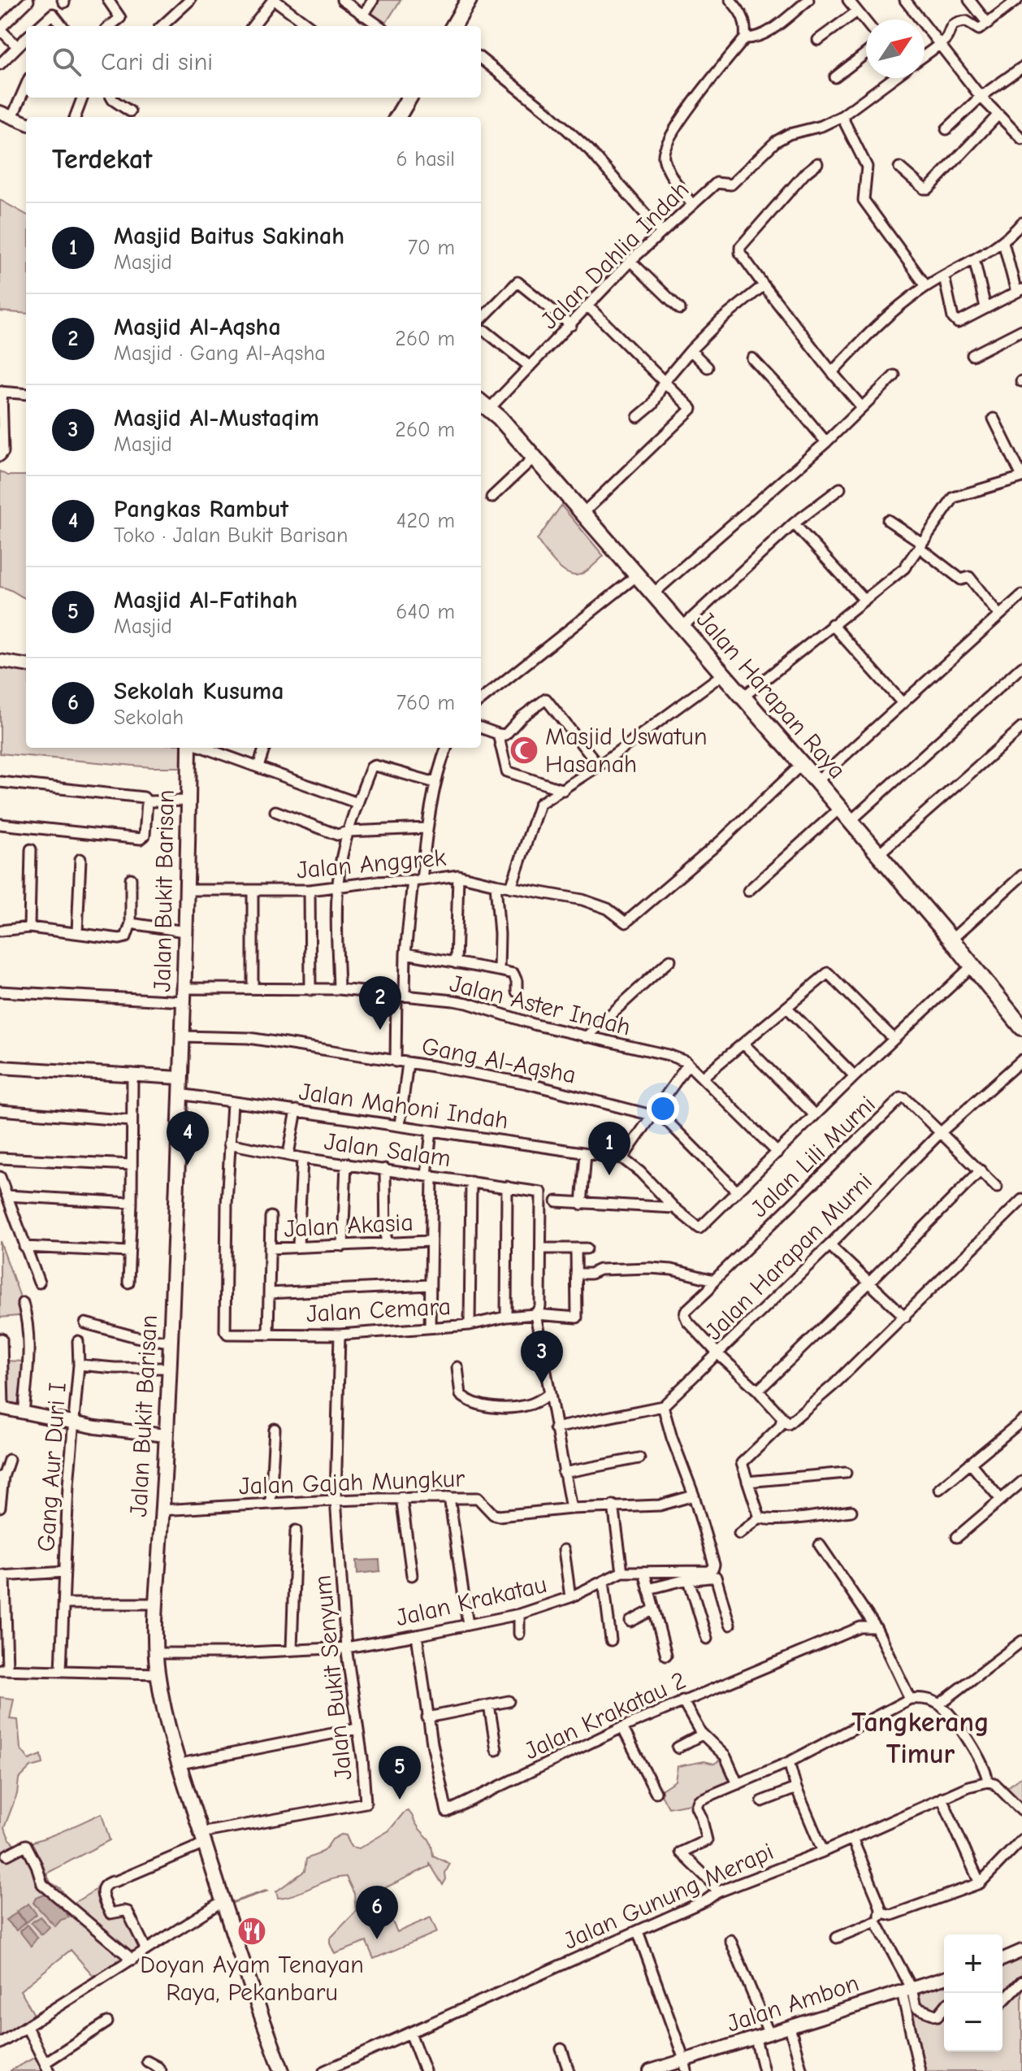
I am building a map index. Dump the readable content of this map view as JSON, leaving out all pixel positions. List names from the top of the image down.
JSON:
{
  "streets": {
    "main road": ["Jalan Harapan Raya", "Jalan Bukit Barisan"],
    "street": [
      "Jalan Dahlia Indah",
      "Jalan Anggrek",
      "Jalan Aster Indah",
      "Gang Al-Aqsha",
      "Jalan Mahoni Indah",
      "Jalan Salam",
      "Jalan Lili Murni",
      "Jalan Akasia",
      "Jalan Harapan Murni",
      "Jalan Cemara",
      "Gang Aur Duri I",
      "Jalan Gajah Mungkur",
      "Jalan Krakatau",
      "Jalan Bukit Senyum",
      "Jalan Krakatau 2",
      "Jalan Gunung Merapi",
      "Jalan Ambon"
    ]
  },
  "crossings": [
    ["Jalan Dahlia Indah", "Jalan Harapan Raya"],
    ["Jalan Harapan Raya", "Jalan Anggrek"],
    ["Jalan Anggrek", "Jalan Bukit Barisan"],
    ["Jalan Bukit Barisan", "Jalan Aster Indah"],
    ["Jalan Bukit Barisan", "Gang Al-Aqsha"],
    ["Jalan Bukit Barisan", "Jalan Mahoni Indah"],
    ["Jalan Bukit Barisan", "Jalan Gajah Mungkur"],
    ["Jalan Bukit Barisan", "Jalan Krakatau"],
    ["Jalan Bukit Barisan", "Jalan Bukit Senyum"],
    ["Jalan Salam", "Jalan Cemara"],
    ["Jalan Lili Murni", "Jalan Harapan Murni"],
    ["Jalan Cemara", "Jalan Bukit Senyum"],
    ["Jalan Gajah Mungkur", "Jalan Krakatau"],
    ["Jalan Gajah Mungkur", "Jalan Bukit Senyum"],
    ["Jalan Krakatau", "Jalan Bukit Senyum"],
    ["Jalan Krakatau", "Jalan Krakatau 2"]
  ],
  "districts": ["Tangkerang Timur"],
  "places": {
    "mosque": ["Masjid Uswatun Hasanah"],
    "restaurant": ["Doyan Ayam Tenayan Raya, Pekanbaru"]
  },
  "north": "top right",
  "page": {
    "search": "Cari di sini",
    "heading": ["Terdekat", "6 hasil"],
    "list": [
      {
        "mark": "1",
        "name": "Masjid Baitus Sakinah",
        "note": "Masjid",
        "value": "70 m"
      },
      {
        "mark": "2",
        "name": "Masjid Al-Aqsha",
        "note": "Masjid · Gang Al-Aqsha",
        "value": "260 m"
      },
      {
        "mark": "3",
        "name": "Masjid Al-Mustaqim",
        "note": "Masjid",
        "value": "260 m"
      },
      {
        "mark": "4",
        "name": "Pangkas Rambut",
        "note": "Toko · Jalan Bukit Barisan",
        "value": "420 m"
      },
      {
        "mark": "5",
        "name": "Masjid Al-Fatihah",
        "note": "Masjid",
        "value": "640 m"
      },
      {
        "mark": "6",
        "name": "Sekolah Kusuma",
        "note": "Sekolah",
        "value": "760 m"
      }
    ],
    "pins": [
      "2",
      "4",
      "1",
      "3",
      "5",
      "6"
    ],
    "map_buttons": ["+", "−"]
  }
}
